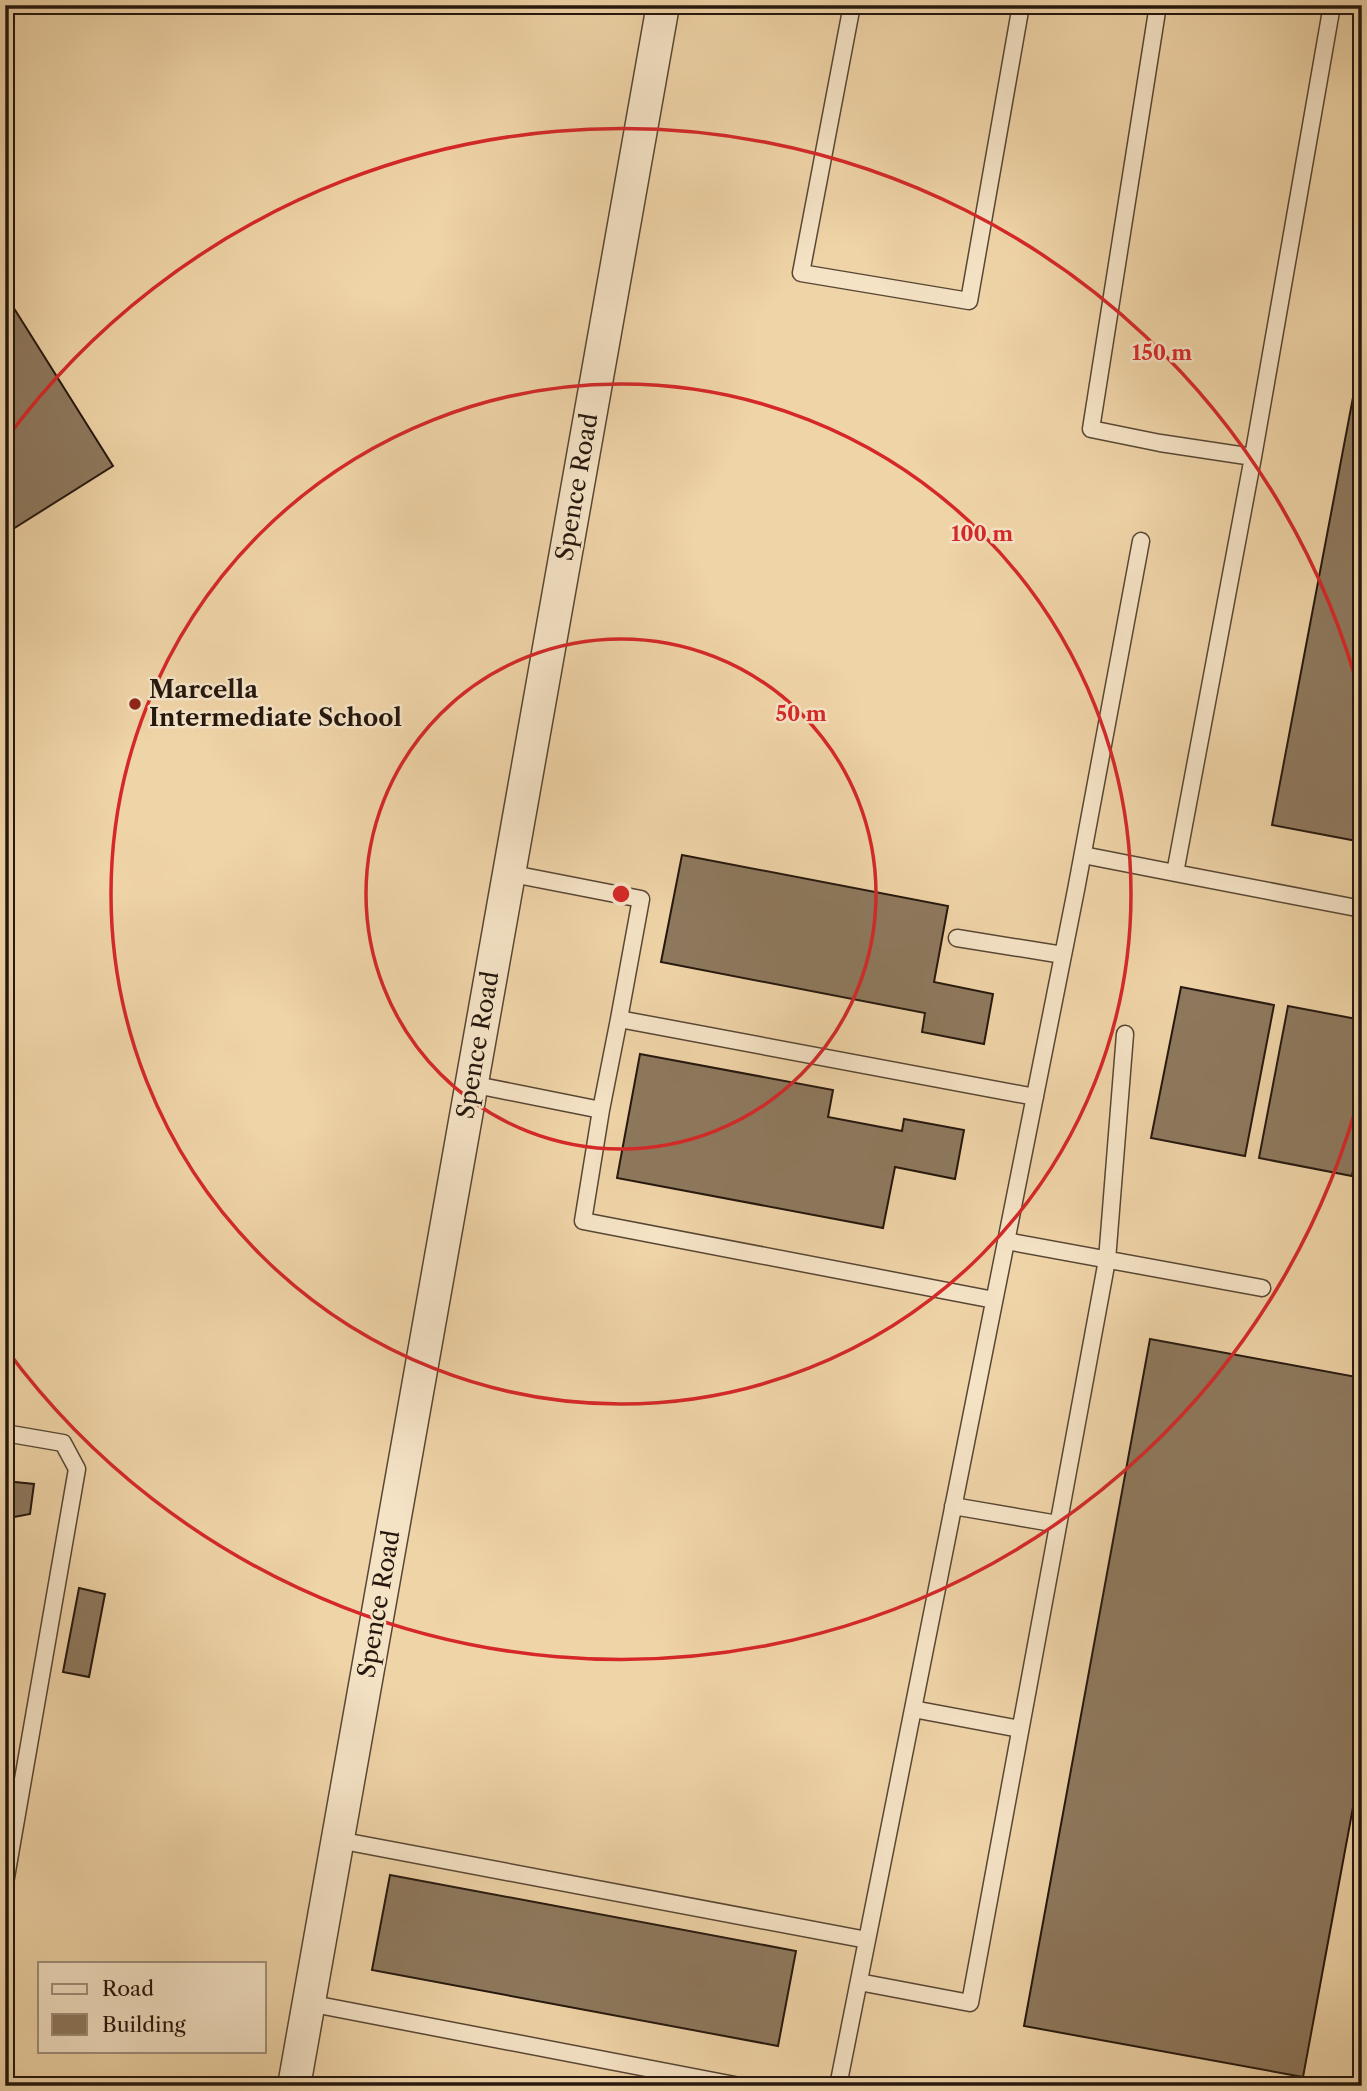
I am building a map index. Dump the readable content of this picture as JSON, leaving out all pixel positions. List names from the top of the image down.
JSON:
{
  "streets": {
    "street": ["Spence Road"]
  },
  "places": ["Marcella Intermediate School"],
  "legend": ["Road", "Building"],
  "rings": ["150 m", "100 m", "50 m"]
}
